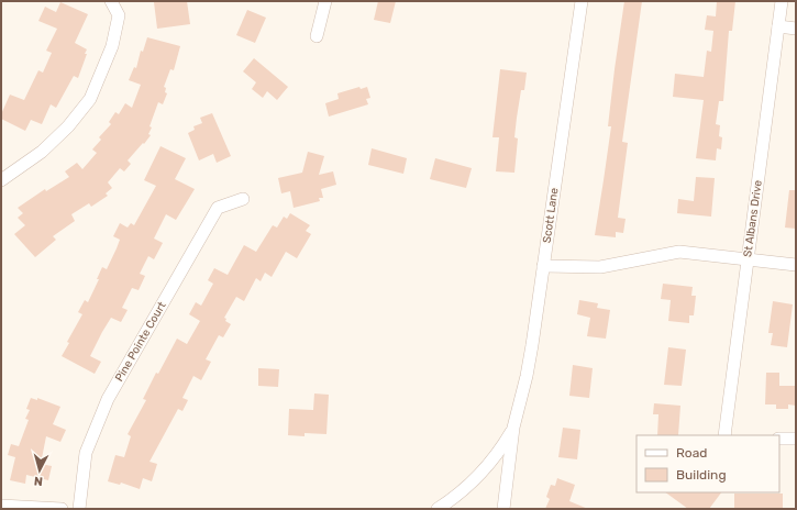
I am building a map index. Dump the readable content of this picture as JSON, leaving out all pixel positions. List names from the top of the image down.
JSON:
{
  "streets": {
    "street": ["Scott Lane", "St Albans Drive", "Pine Pointe Court"]
  },
  "legend": ["Road", "Building"],
  "north": "bottom"
}
